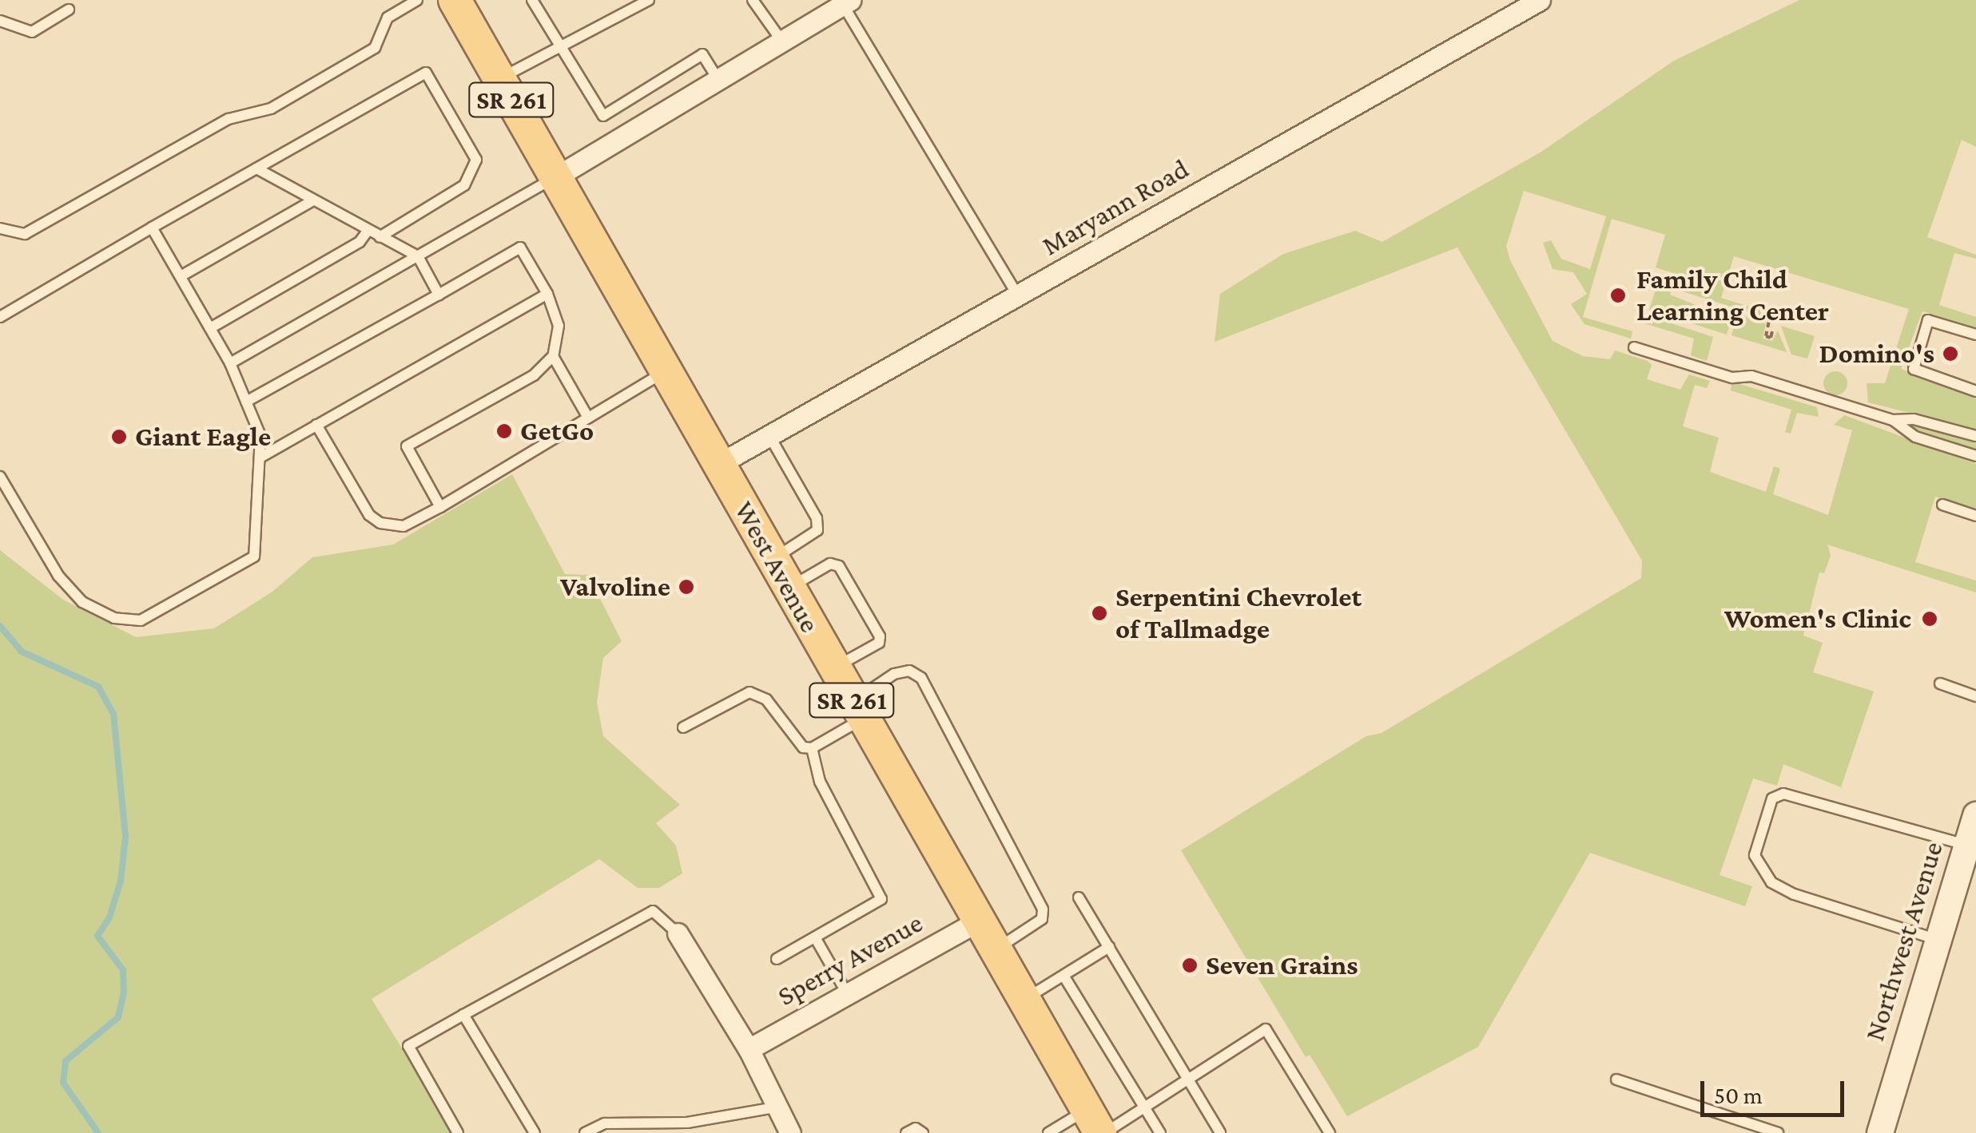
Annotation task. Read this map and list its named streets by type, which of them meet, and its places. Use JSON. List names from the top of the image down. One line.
{"streets":{"main road":["SR 261","West Avenue"],"street":["Maryann Road","Northwest Avenue","Sperry Avenue"]},"crossings":[["Maryann Road","West Avenue"],["West Avenue","Sperry Avenue"]],"places":["Family Child Learning Center","Domino's","GetGo","Giant Eagle","Valvoline","Serpentini Chevrolet of Tallmadge","Women's Clinic","Seven Grains"],"scale_bar":"50 m"}
